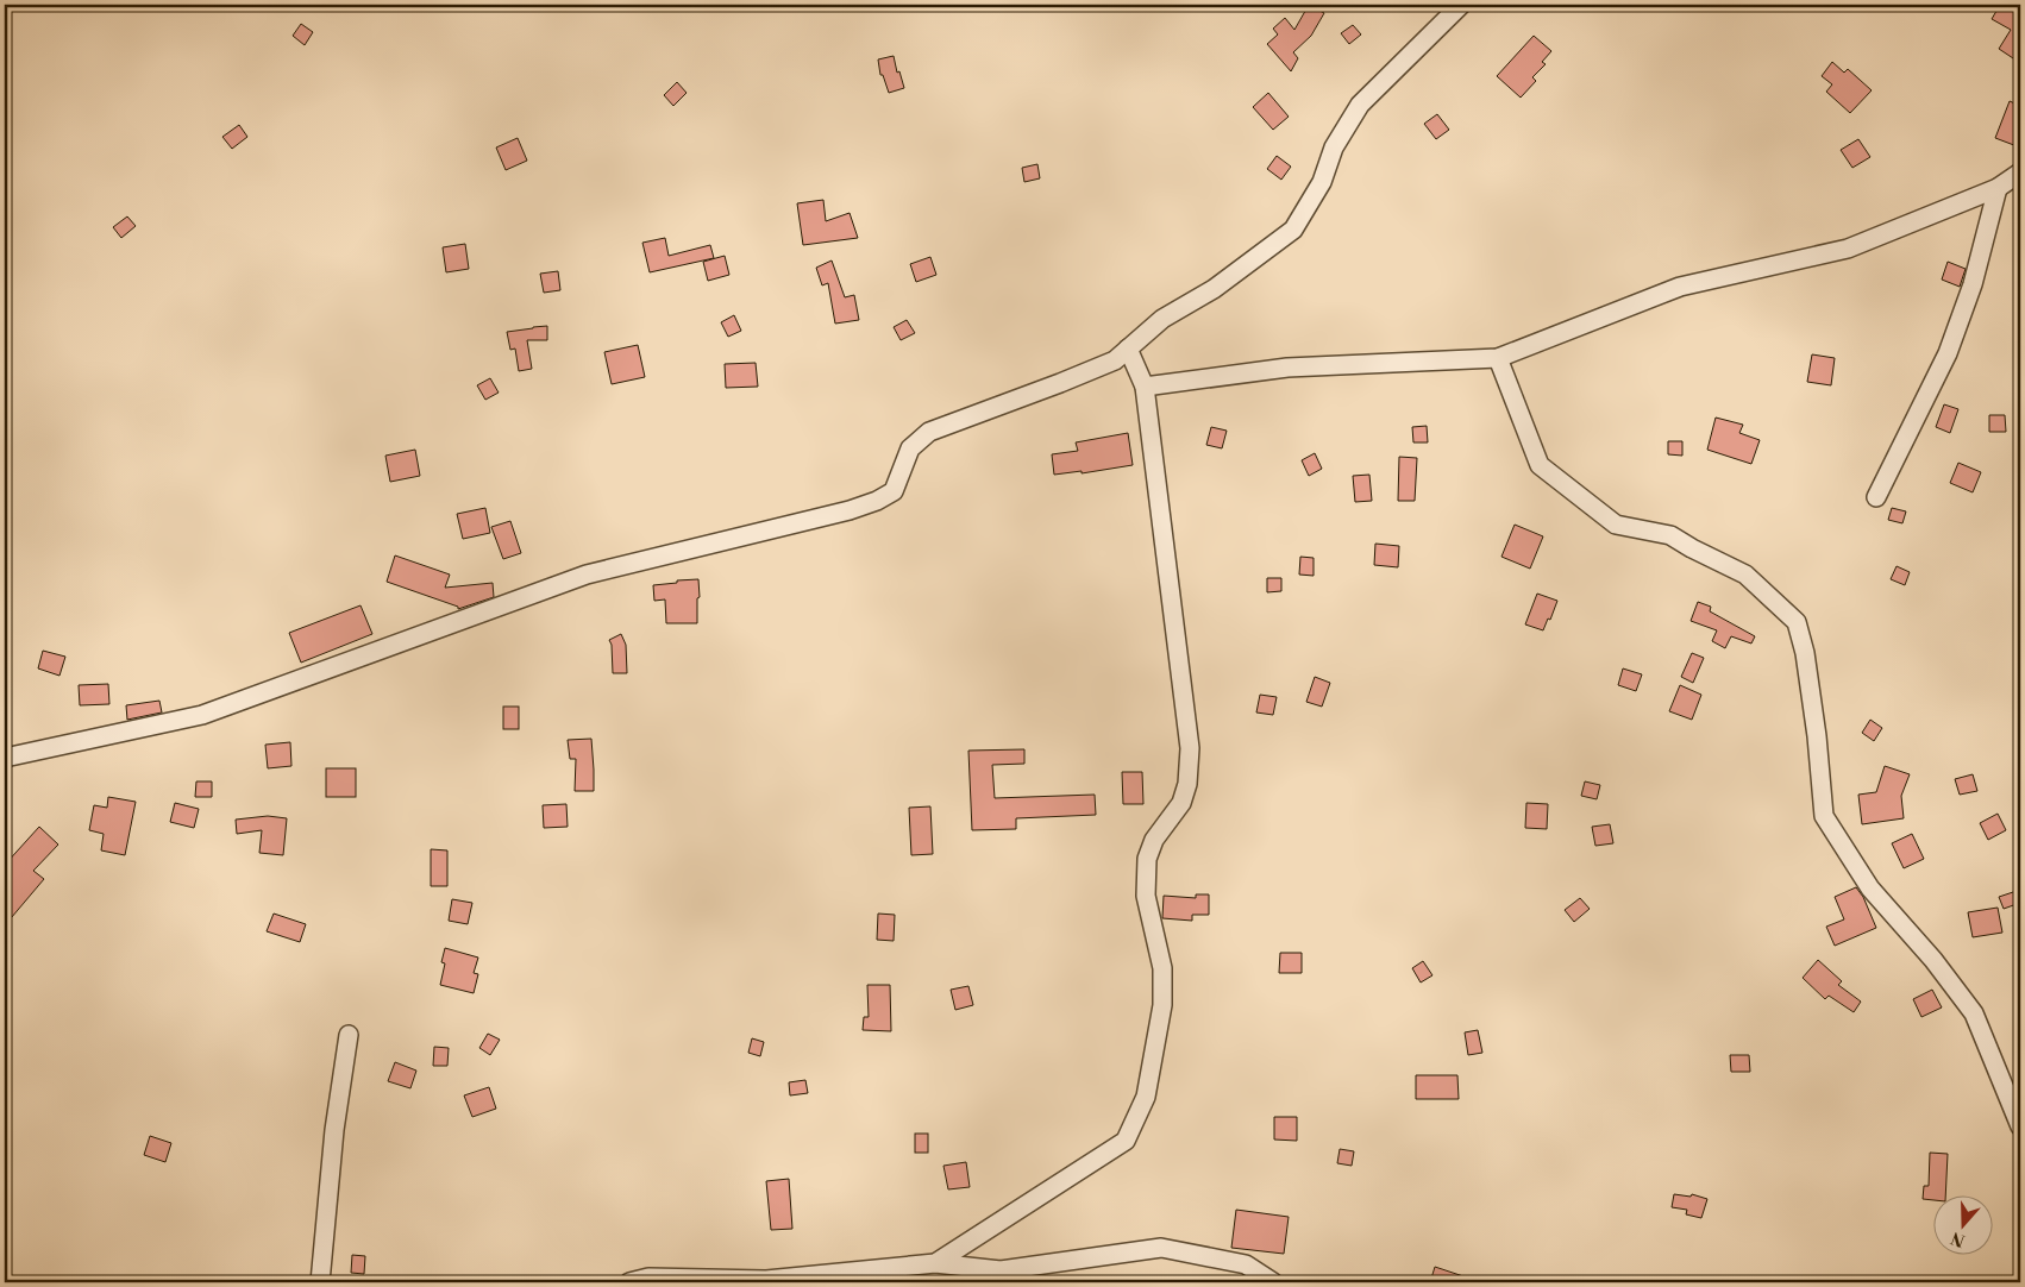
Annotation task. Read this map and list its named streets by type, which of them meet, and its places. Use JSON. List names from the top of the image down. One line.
{"north":"bottom"}
